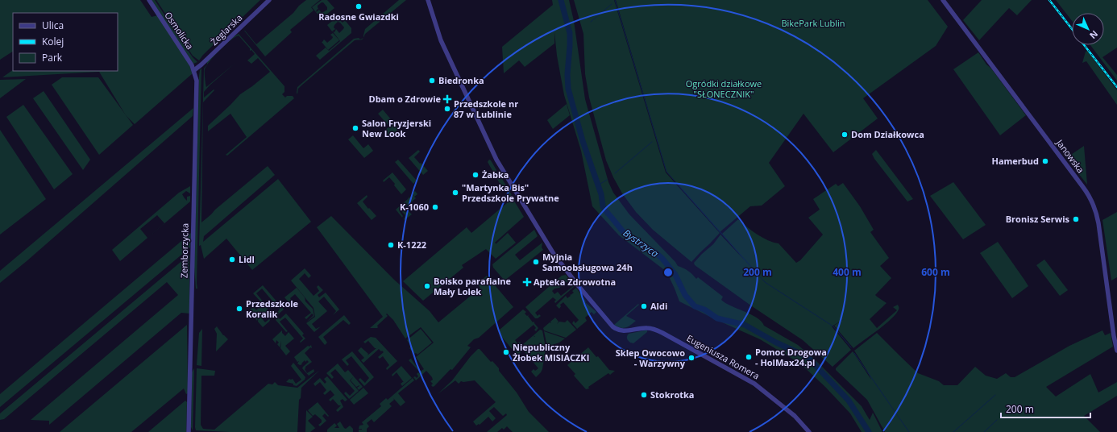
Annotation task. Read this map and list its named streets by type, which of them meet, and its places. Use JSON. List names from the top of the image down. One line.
{"streets":{"street":["Żeglarska","Osmolicka","Janowska","Zemborzycka","Eugeniusza Romera"]},"crossings":[["Żeglarska","Osmolicka"],["Żeglarska","Zemborzycka"],["Osmolicka","Zemborzycka"]],"water":["Bystrzyca"],"parks":["BikePark Lublin","Ogródki działkowe \"SŁONECZNIK\""],"places":{"other":["Radosne Gwiazdki","Biedronka","Przedszkole nr 87 w Lublinie","Salon Fryzjerski New Look","Dom Działkowca","Hamerbud","Żabka","\"Martynka Bis\" Przedszkole Prywatne","K-1060","Bronisz Serwis","K-1222","Lidl","Myjnia Samoobsługowa 24h","Boisko parafialne Mały Lolek","Aldi","Przedszkole Koralik","Niepubliczny Żłobek MISIACZKI","Pomoc Drogowa - HolMax24.pl","Sklep Owocowo - Warzywny","Stokrotka"],"health":["Dbam o Zdrowie","Apteka Zdrowotna"]},"legend":["Ulica","Kolej","Park"],"scale_bar":"200 m","north":"bottom right","rings":["200 m","400 m","600 m"]}
